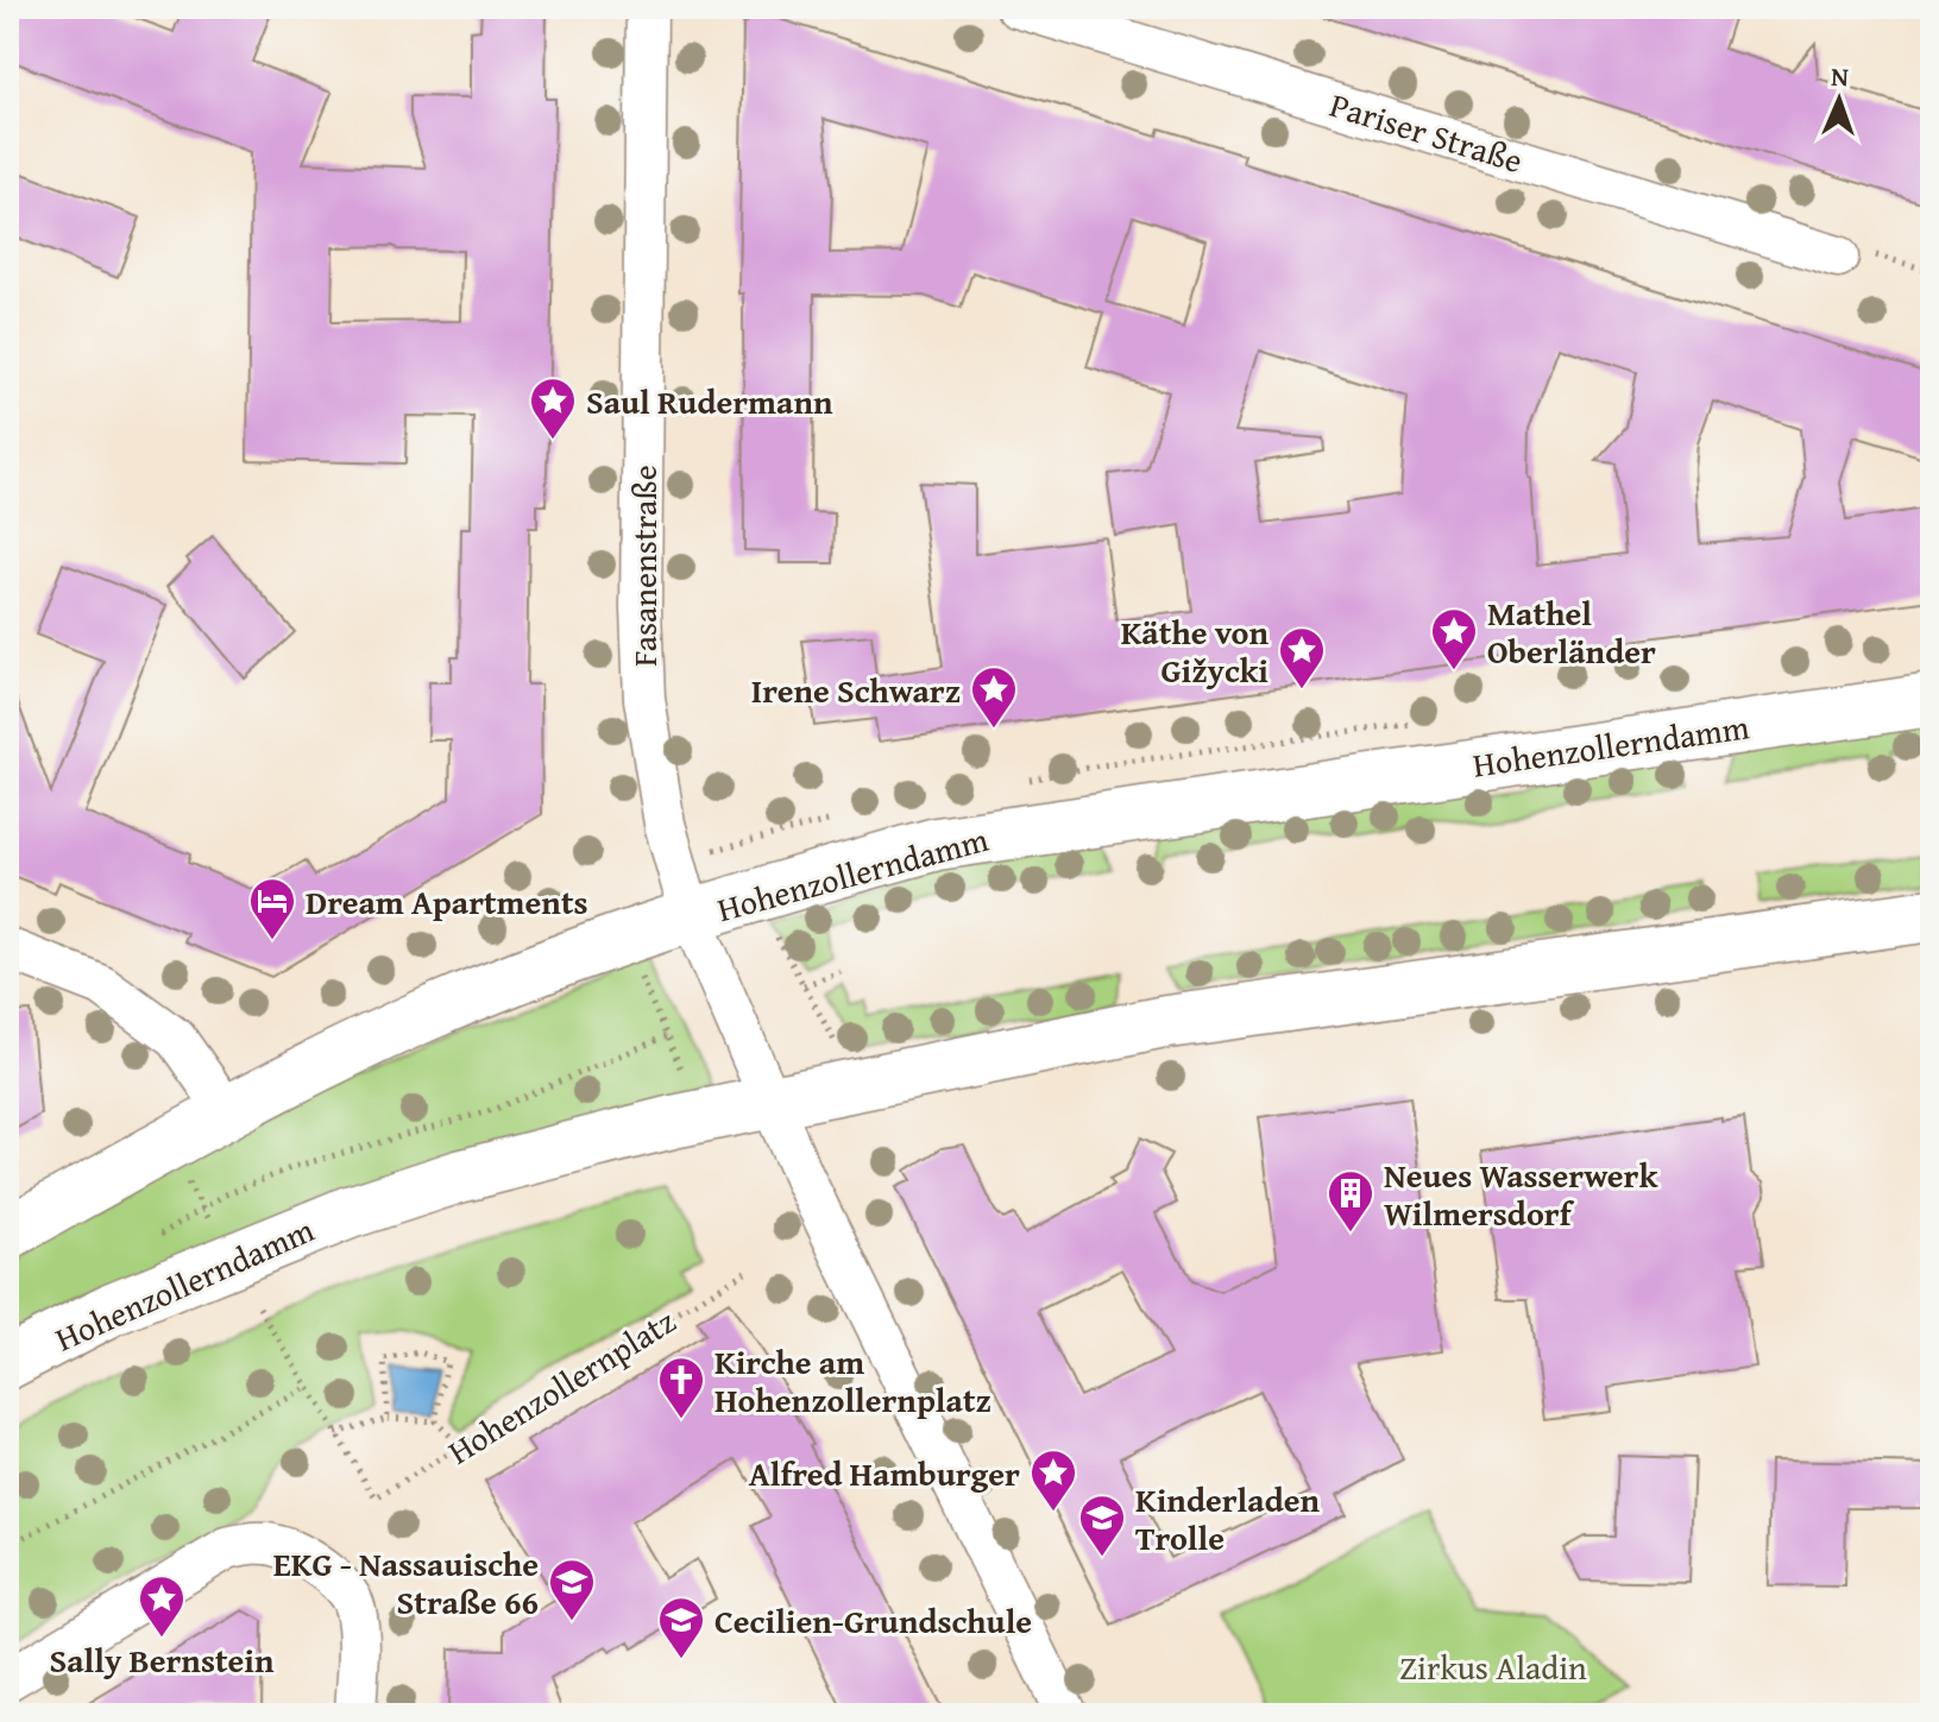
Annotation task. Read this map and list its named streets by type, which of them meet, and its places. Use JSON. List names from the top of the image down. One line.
{"streets":{"main road":["Hohenzollerndamm"],"street":["Pariser Straße","Fasanenstraße"],"path":["Hohenzollernplatz"]},"crossings":[["Fasanenstraße","Hohenzollerndamm"]],"parks":["Zirkus Aladin"],"places":{"place":["Saul Rudermann","Mathel Oberländer","Käthe von Gižycki","Irene Schwarz","Alfred Hamburger","Sally Bernstein"],"hotel":["Dream Apartments"],"building":["Neues Wasserwerk Wilmersdorf"],"church":["Kirche am Hohenzollernplatz"],"school or university":["Kinderladen Trolle","EKG - Nassauische Straße 66","Cecilien-Grundschule"]},"north":"top"}
